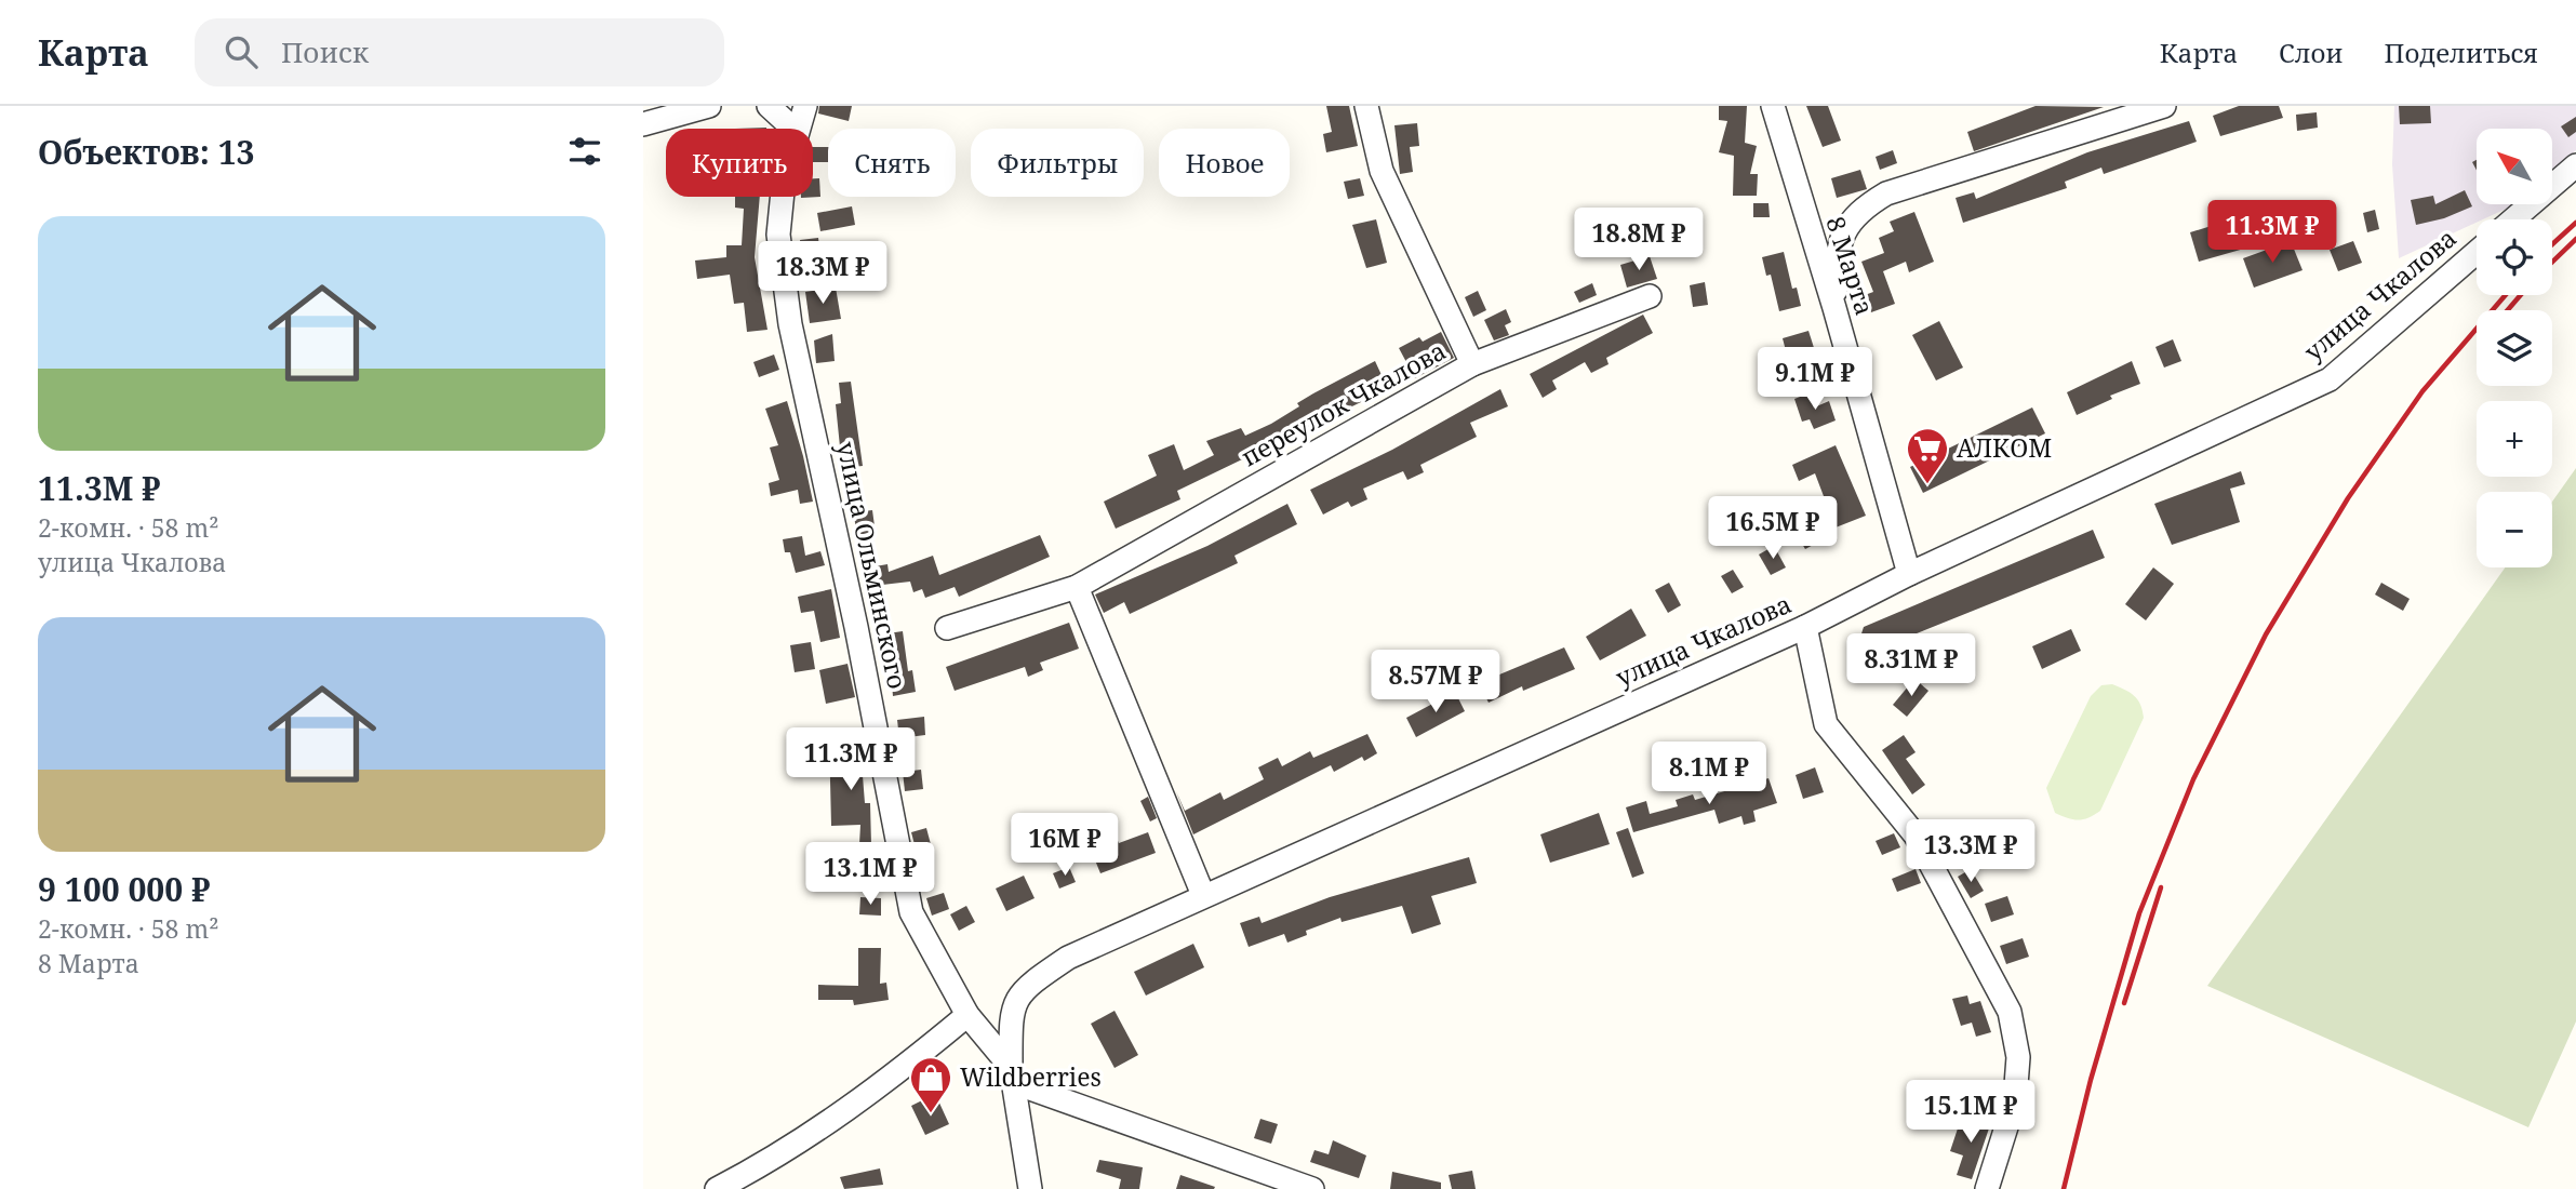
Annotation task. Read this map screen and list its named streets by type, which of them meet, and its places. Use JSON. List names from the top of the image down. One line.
{"streets":{"street":["8 Марта","улица Чкалова","переулок Чкалова","улица Ольминского"]},"crossings":[["8 Марта","улица Чкалова"],["улица Чкалова","улица Ольминского"]],"places":{"supermarket":["АЛКОМ"],"shop":["Wildberries"]},"north":"top left","page":{"header":"Карта","search":"Поиск","nav":["Карта","Слои","Поделиться"],"heading":"Объектов: 13","map_buttons":["+","−"],"chip":["Купить","Снять","Фильтры","Новое"],"list":[{"name":"11.3M ₽","note":"2-комн. · 58 m² · улица Чкалова"},{"name":"9 100 000 ₽","note":"2-комн. · 58 m² · 8 Марта"}],"price":["11.3M ₽","18.8M ₽","18.3M ₽","9.1M ₽","16.5M ₽","8.31M ₽","8.57M ₽","11.3M ₽","8.1M ₽","16M ₽","13.3M ₽","13.1M ₽","15.1M ₽"]}}
